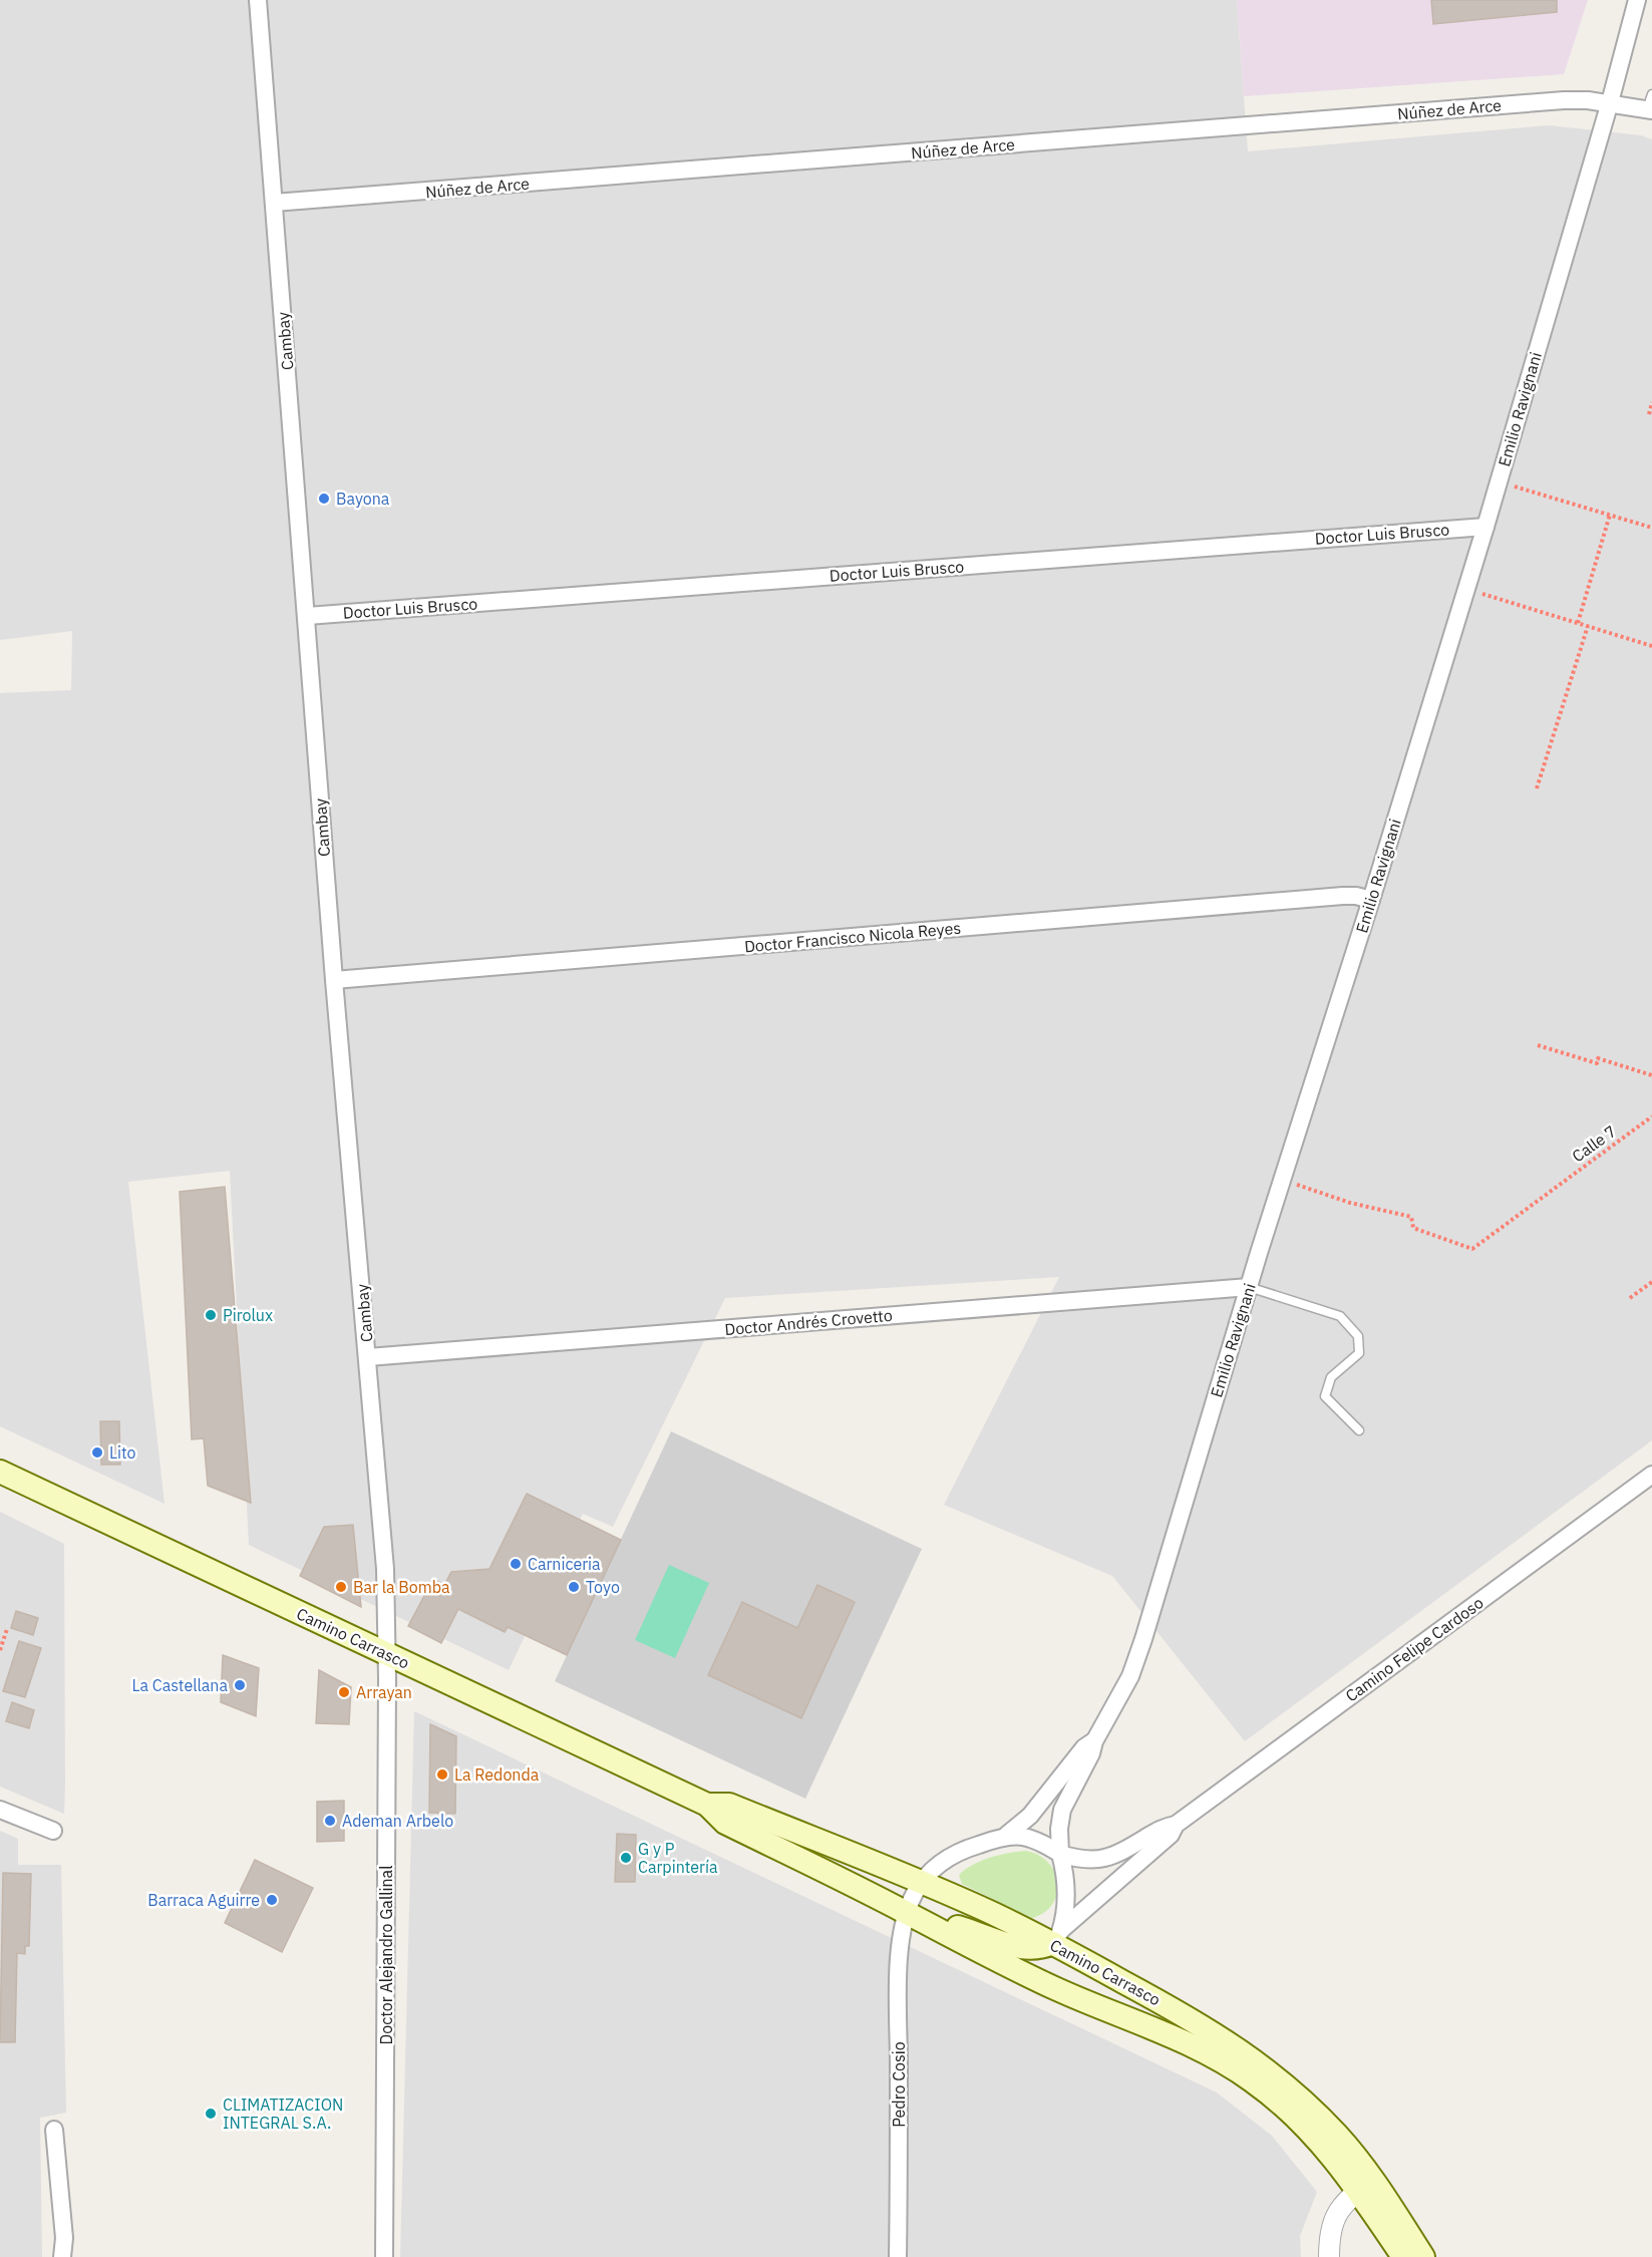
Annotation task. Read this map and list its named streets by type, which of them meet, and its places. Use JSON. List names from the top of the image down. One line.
{"streets":{"main road":["Camino Carrasco"],"street":["Núñez de Arce","Cambay","Emilio Ravignani","Doctor Luis Brusco","Doctor Francisco Nicola Reyes","Doctor Andrés Crovetto","Camino Felipe Cardoso","Doctor Alejandro Gallinal","Pedro Cosio"],"path":["Calle 7"]},"crossings":[["Núñez de Arce","Cambay"],["Núñez de Arce","Emilio Ravignani"],["Cambay","Doctor Luis Brusco"],["Cambay","Doctor Francisco Nicola Reyes"],["Cambay","Doctor Andrés Crovetto"],["Cambay","Camino Carrasco"],["Cambay","Doctor Alejandro Gallinal"],["Emilio Ravignani","Doctor Luis Brusco"],["Emilio Ravignani","Doctor Francisco Nicola Reyes"],["Emilio Ravignani","Calle 7"],["Emilio Ravignani","Doctor Andrés Crovetto"],["Emilio Ravignani","Camino Carrasco"],["Emilio Ravignani","Camino Felipe Cardoso"],["Emilio Ravignani","Pedro Cosio"],["Camino Carrasco","Camino Felipe Cardoso"],["Camino Carrasco","Doctor Alejandro Gallinal"],["Camino Carrasco","Pedro Cosio"]],"places":["Bayona","Pirolux","Lito","Carniceria","Bar la Bomba","Toyo","La Castellana","Arrayan","La Redonda","Ademan Arbelo","G y P Carpintería","Barraca Aguirre","CLIMATIZACION INTEGRAL S.A."]}
